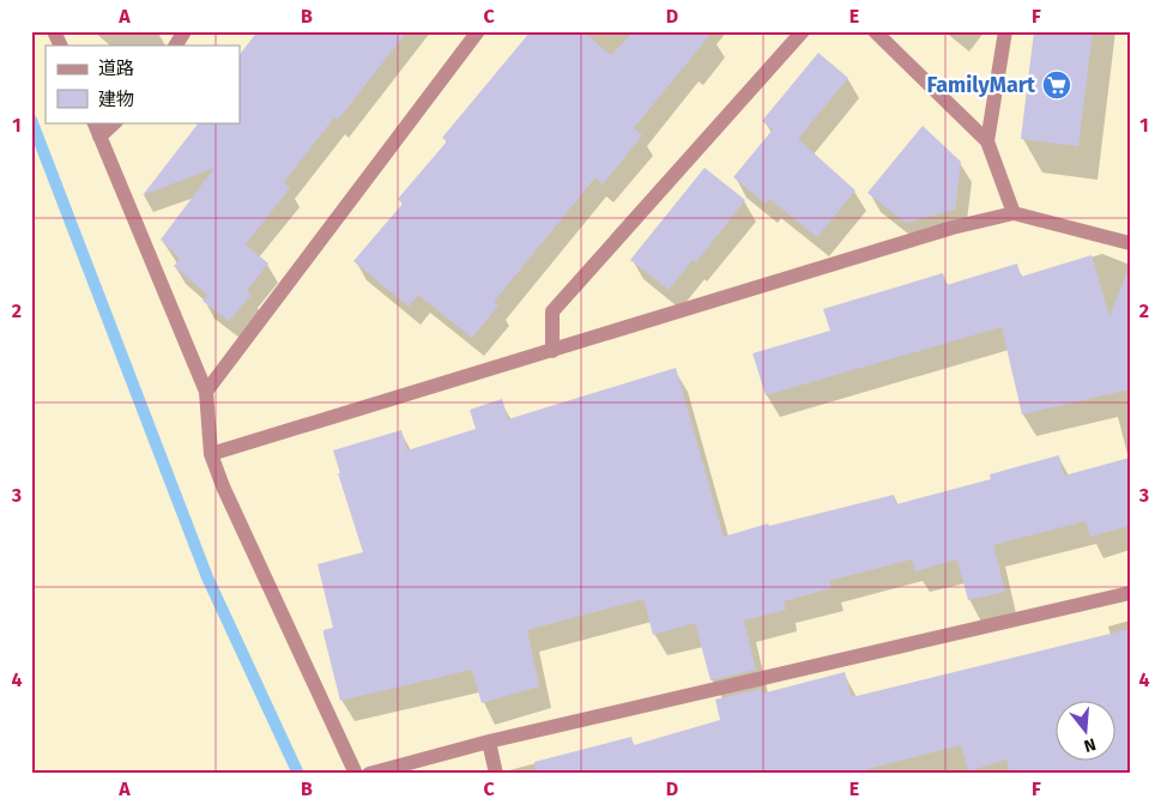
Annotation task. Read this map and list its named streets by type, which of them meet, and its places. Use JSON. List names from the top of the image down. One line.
{"places":{"supermarket":["FamilyMart"]},"legend":["道路","建物"],"north":"bottom","grid":{"columns":["A","B","C","D","E","F"],"rows":["1","2","3","4"]}}
